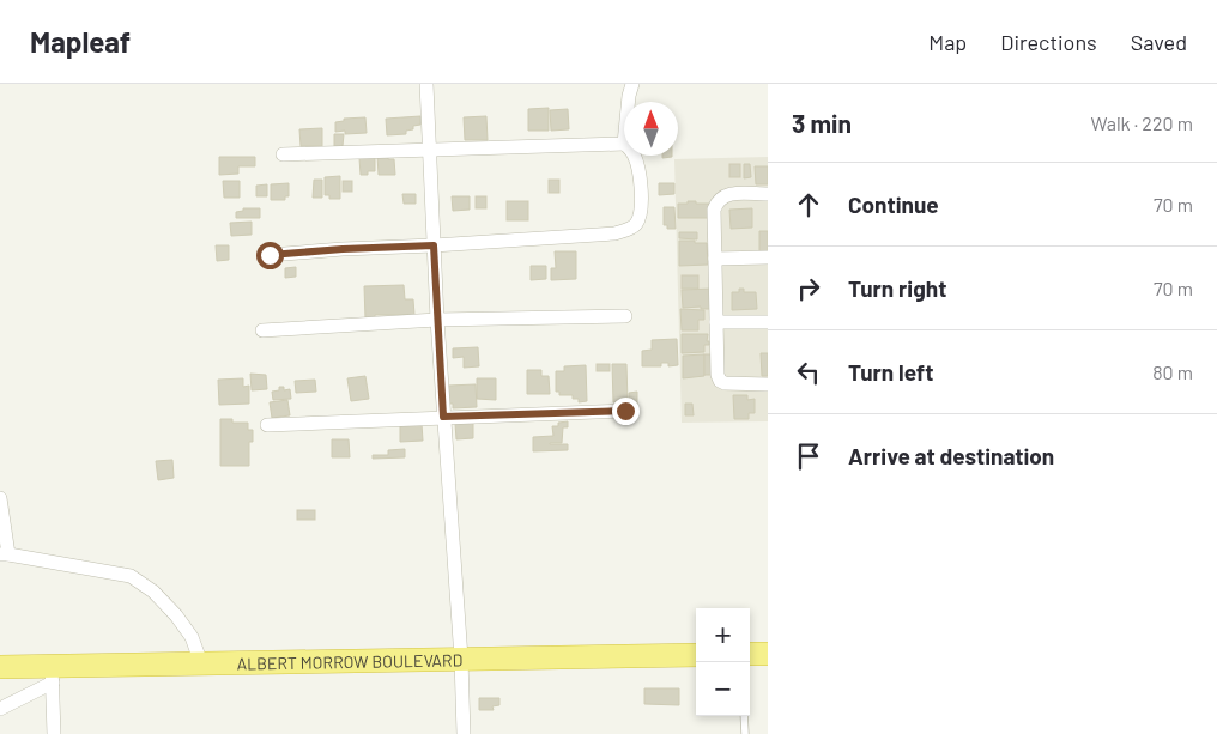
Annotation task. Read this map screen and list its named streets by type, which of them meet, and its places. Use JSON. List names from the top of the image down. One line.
{"streets":{"highway":["ALBERT MORROW BOULEVARD"]},"north":"top","page":{"header":"Mapleaf","nav":["Map","Directions","Saved"],"heading":["3 min","Walk · 220 m"],"list":[["Continue","70 m"],["Turn right","70 m"],["Turn left","80 m"],"Arrive at destination"],"map_buttons":["+","−"]}}
